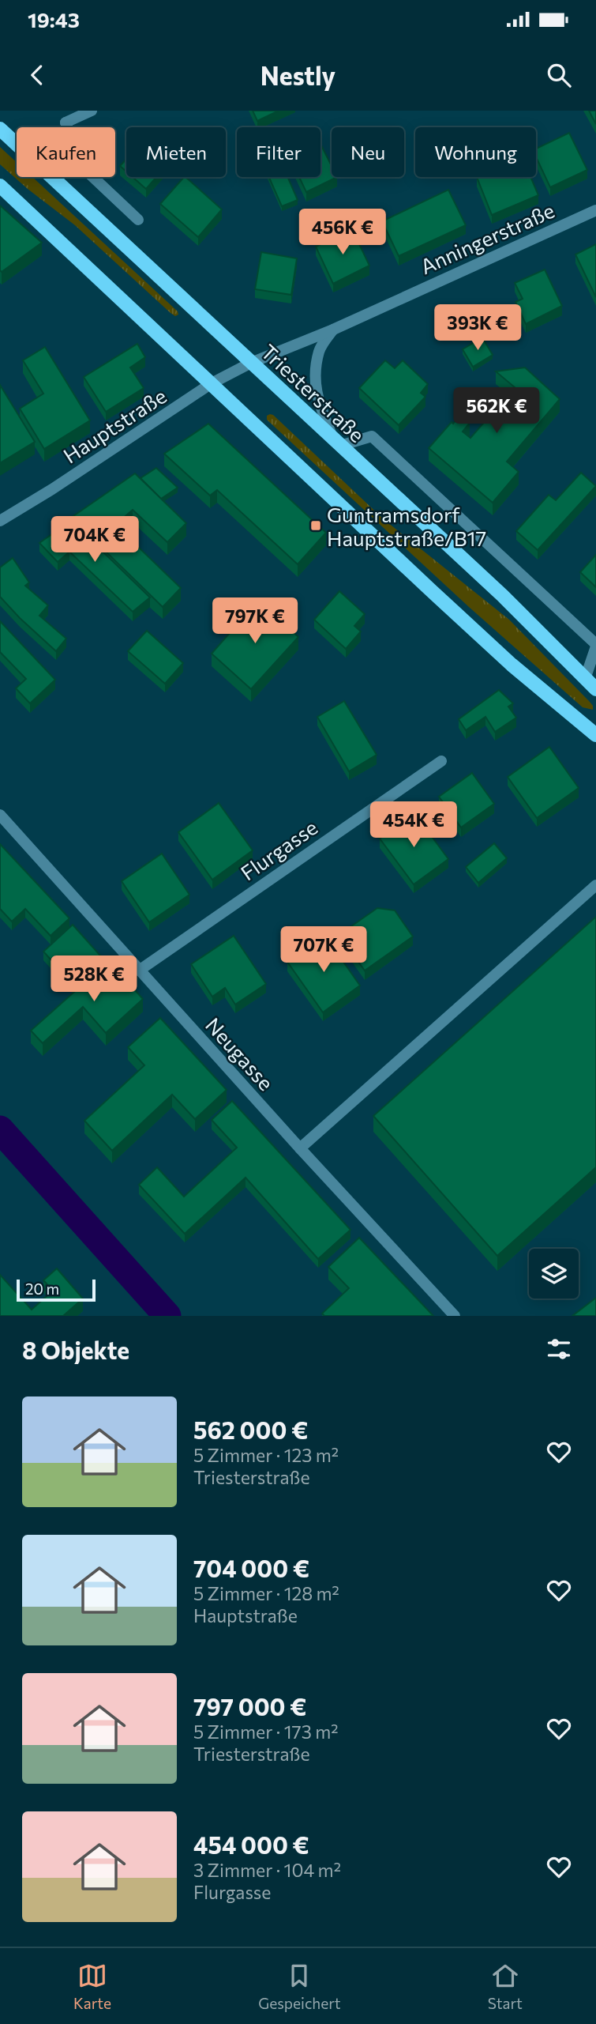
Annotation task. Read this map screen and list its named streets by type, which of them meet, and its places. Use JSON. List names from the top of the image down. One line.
{"streets":{"main road":["Triesterstraße"],"street":["Anningerstraße","Hauptstraße","Flurgasse","Neugasse"]},"crossings":[["Anningerstraße","Triesterstraße"],["Anningerstraße","Hauptstraße"],["Triesterstraße","Hauptstraße"],["Flurgasse","Neugasse"]],"places":{"transit":["Guntramsdorf Hauptstraße/B17"]},"scale_bar":"20 m","page":{"status":"19:43","header":"Nestly","chip":["Kaufen","Mieten","Filter","Neu","Wohnung"],"price":["456K €","393K €","562K €","704K €","797K €","454K €","707K €","528K €"],"scale":"20 m","heading":"8 Objekte","list":[{"name":"562 000 €","note":"5 Zimmer · 123 m² · Triesterstraße"},{"name":"704 000 €","note":"5 Zimmer · 128 m² · Hauptstraße"},{"name":"797 000 €","note":"5 Zimmer · 173 m² · Triesterstraße"},{"name":"454 000 €","note":"3 Zimmer · 104 m² · Flurgasse"}],"tabs":["Karte","Gespeichert","Start"]}}
